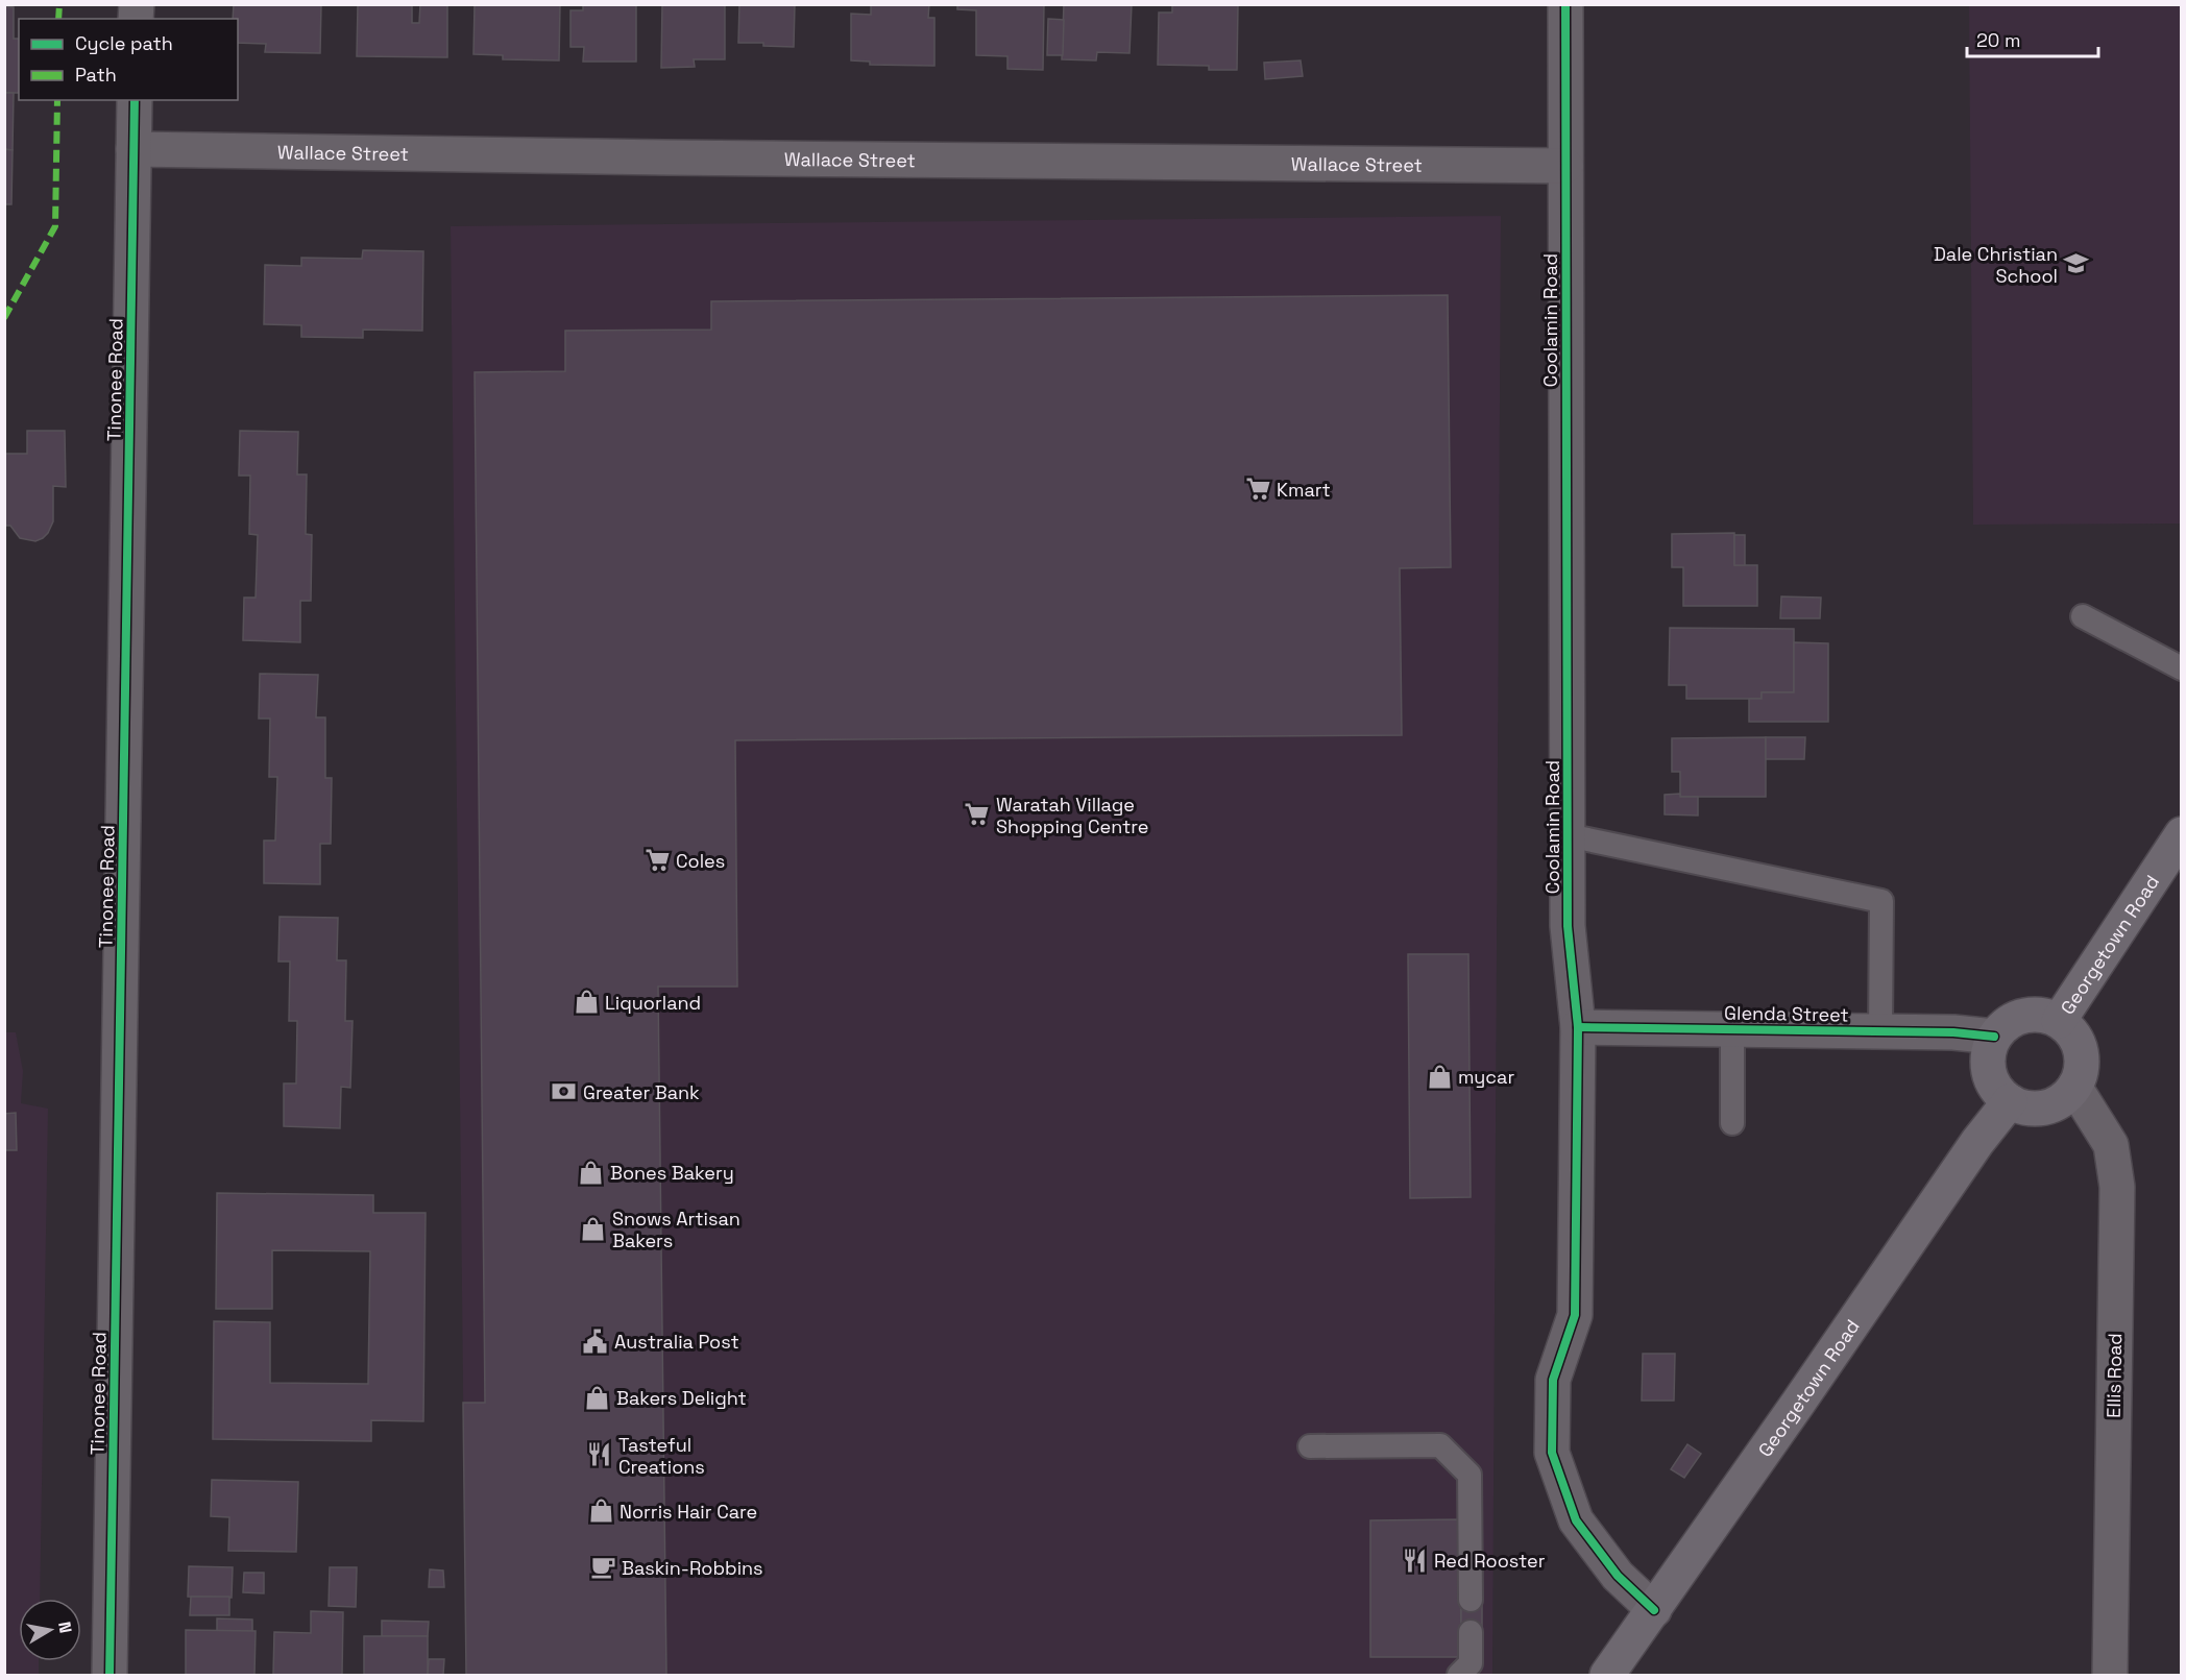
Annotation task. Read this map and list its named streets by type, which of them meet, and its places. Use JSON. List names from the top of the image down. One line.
{"streets":{"street":["Wallace Street","Coolamin Road","Tinonee Road","Georgetown Road","Glenda Street","Ellis Road"]},"crossings":[["Wallace Street","Coolamin Road"],["Wallace Street","Tinonee Road"],["Coolamin Road","Georgetown Road"],["Coolamin Road","Glenda Street"],["Georgetown Road","Glenda Street"],["Georgetown Road","Ellis Road"],["Glenda Street","Ellis Road"]],"places":{"school or university":["Dale Christian School"],"supermarket":["Kmart","Waratah Village Shopping Centre","Coles"],"shop":["Liquorland","mycar","Bones Bakery","Snows Artisan Bakers","Bakers Delight","Norris Hair Care"],"bank":["Greater Bank"],"public building":["Australia Post"],"restaurant":["Tasteful Creations","Red Rooster"],"cafe":["Baskin-Robbins"]},"legend":["Cycle path","Path"],"scale_bar":"20 m","north":"right"}
